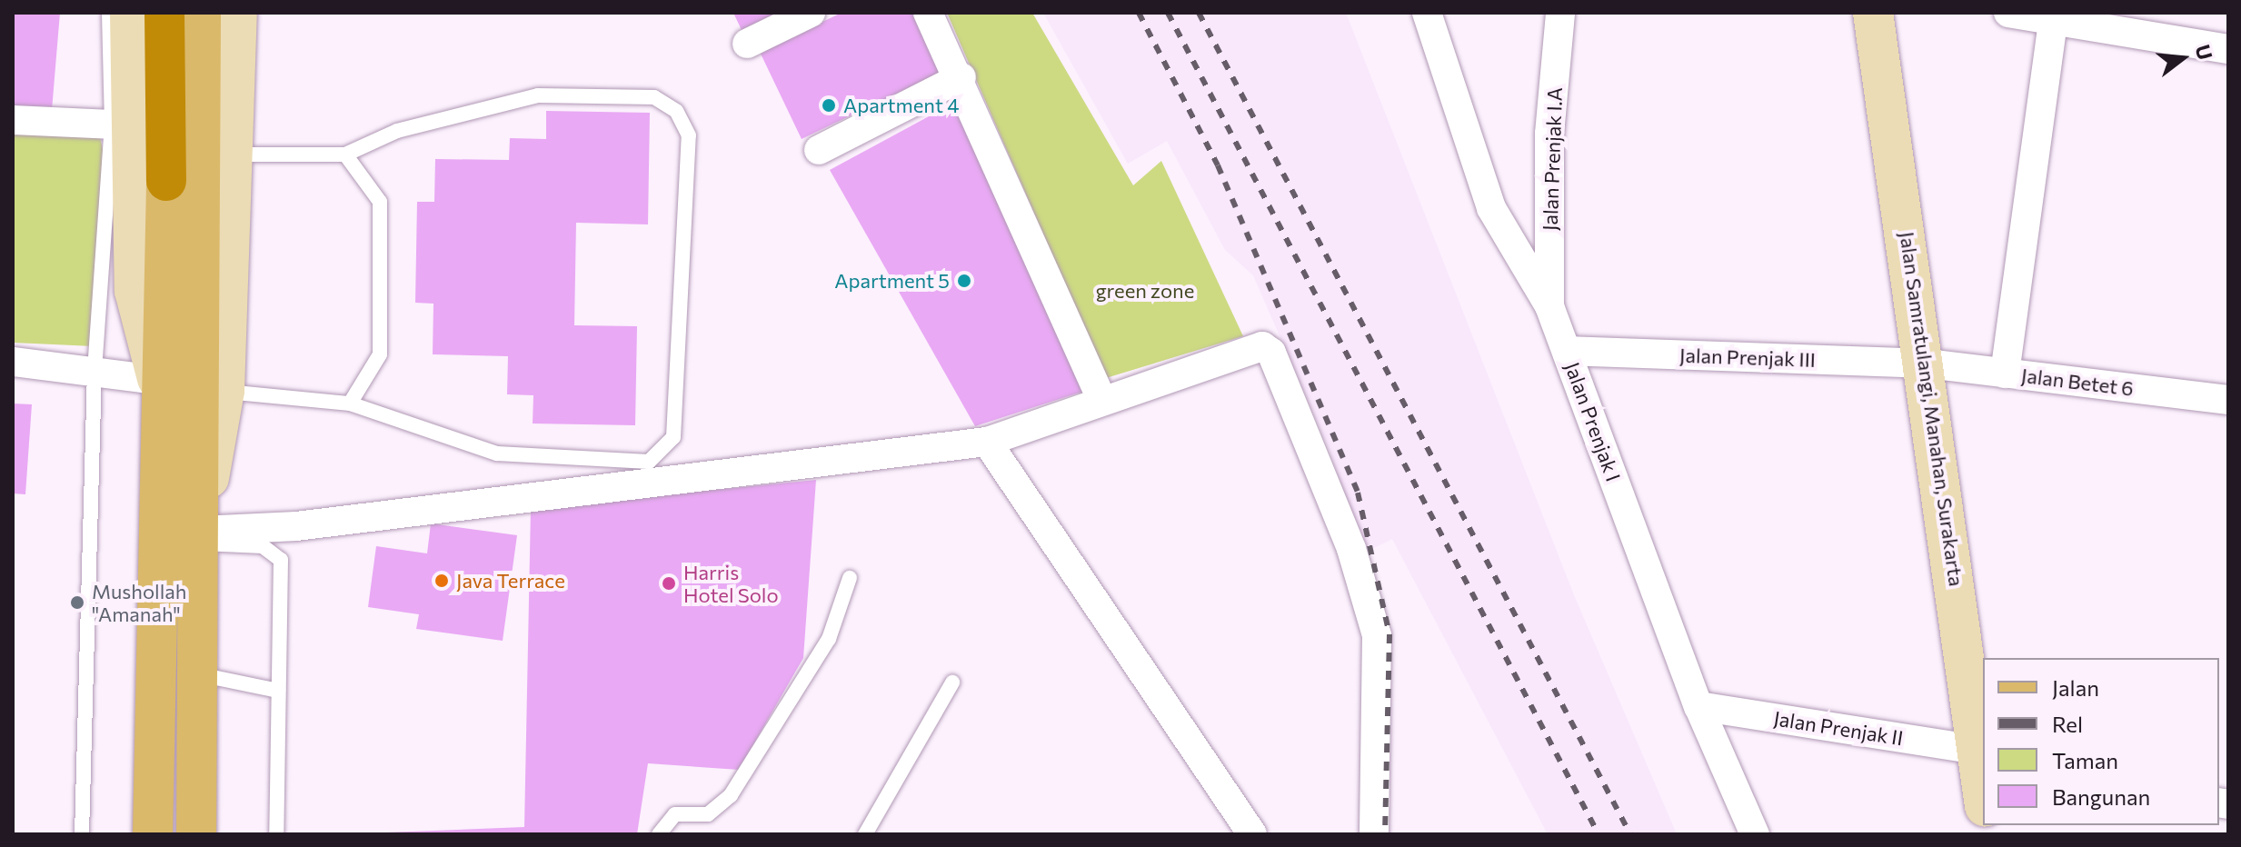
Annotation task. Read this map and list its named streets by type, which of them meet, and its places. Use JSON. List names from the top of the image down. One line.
{"streets":{"main road":["Jalan Samratulangi, Manahan, Surakarta"],"street":["Jalan Prenjak I.A","Jalan Prenjak III","Jalan Betet 6","Jalan Prenjak I","Jalan Prenjak II"]},"crossings":[["Jalan Prenjak I.A","Jalan Prenjak I"],["Jalan Prenjak III","Jalan Betet 6"],["Jalan Prenjak III","Jalan Samratulangi, Manahan, Surakarta"],["Jalan Prenjak III","Jalan Prenjak I"],["Jalan Betet 6","Jalan Samratulangi, Manahan, Surakarta"],["Jalan Samratulangi, Manahan, Surakarta","Jalan Prenjak II"],["Jalan Prenjak I","Jalan Prenjak II"]],"parks":["green zone"],"places":["Apartment 4","Apartment 5","Java Terrace","Harris Hotel Solo","Mushollah \"Amanah\""],"legend":["Jalan","Rel","Taman","Bangunan"],"north":"right"}
